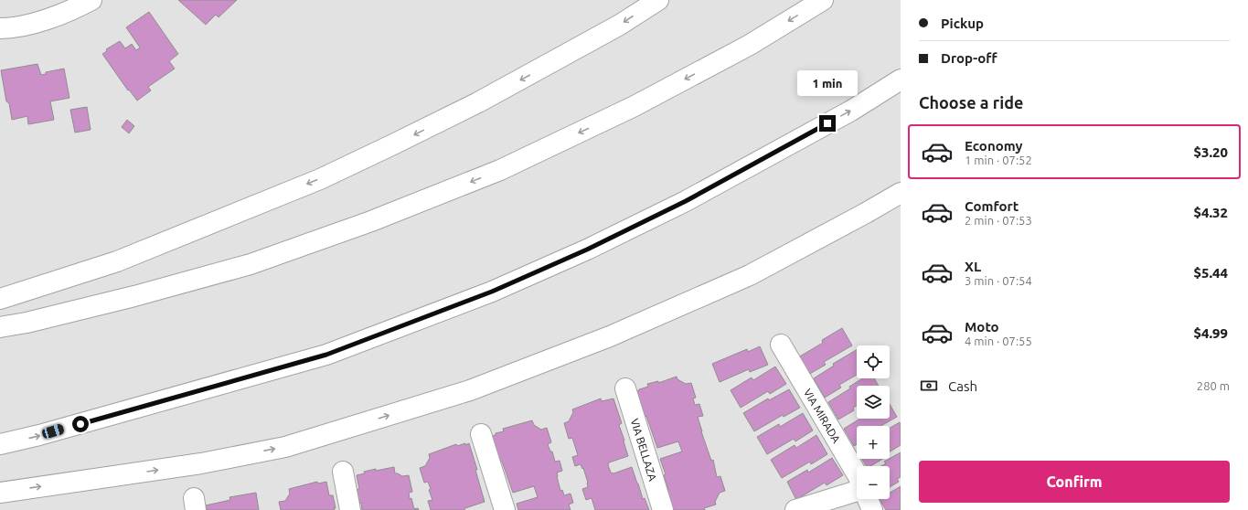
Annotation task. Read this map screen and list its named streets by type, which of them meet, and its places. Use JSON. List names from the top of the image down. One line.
{"streets":{"main road":["VIA MIRADA","VIA BELLAZA"]},"page":{"banner":["Pickup","Drop-off"],"bubble":"1 min","heading":"Choose a ride","list":[{"name":"Economy","note":"1 min · 07:52","value":"$3.20"},{"name":"Comfort","note":"2 min · 07:53","value":"$4.32"},{"name":"XL","note":"3 min · 07:54","value":"$5.44"},{"name":"Moto","note":"4 min · 07:55","value":"$4.99"}],"map_buttons":["+","−"],"pay":["Cash","280 m"],"buttons":"Confirm"}}
